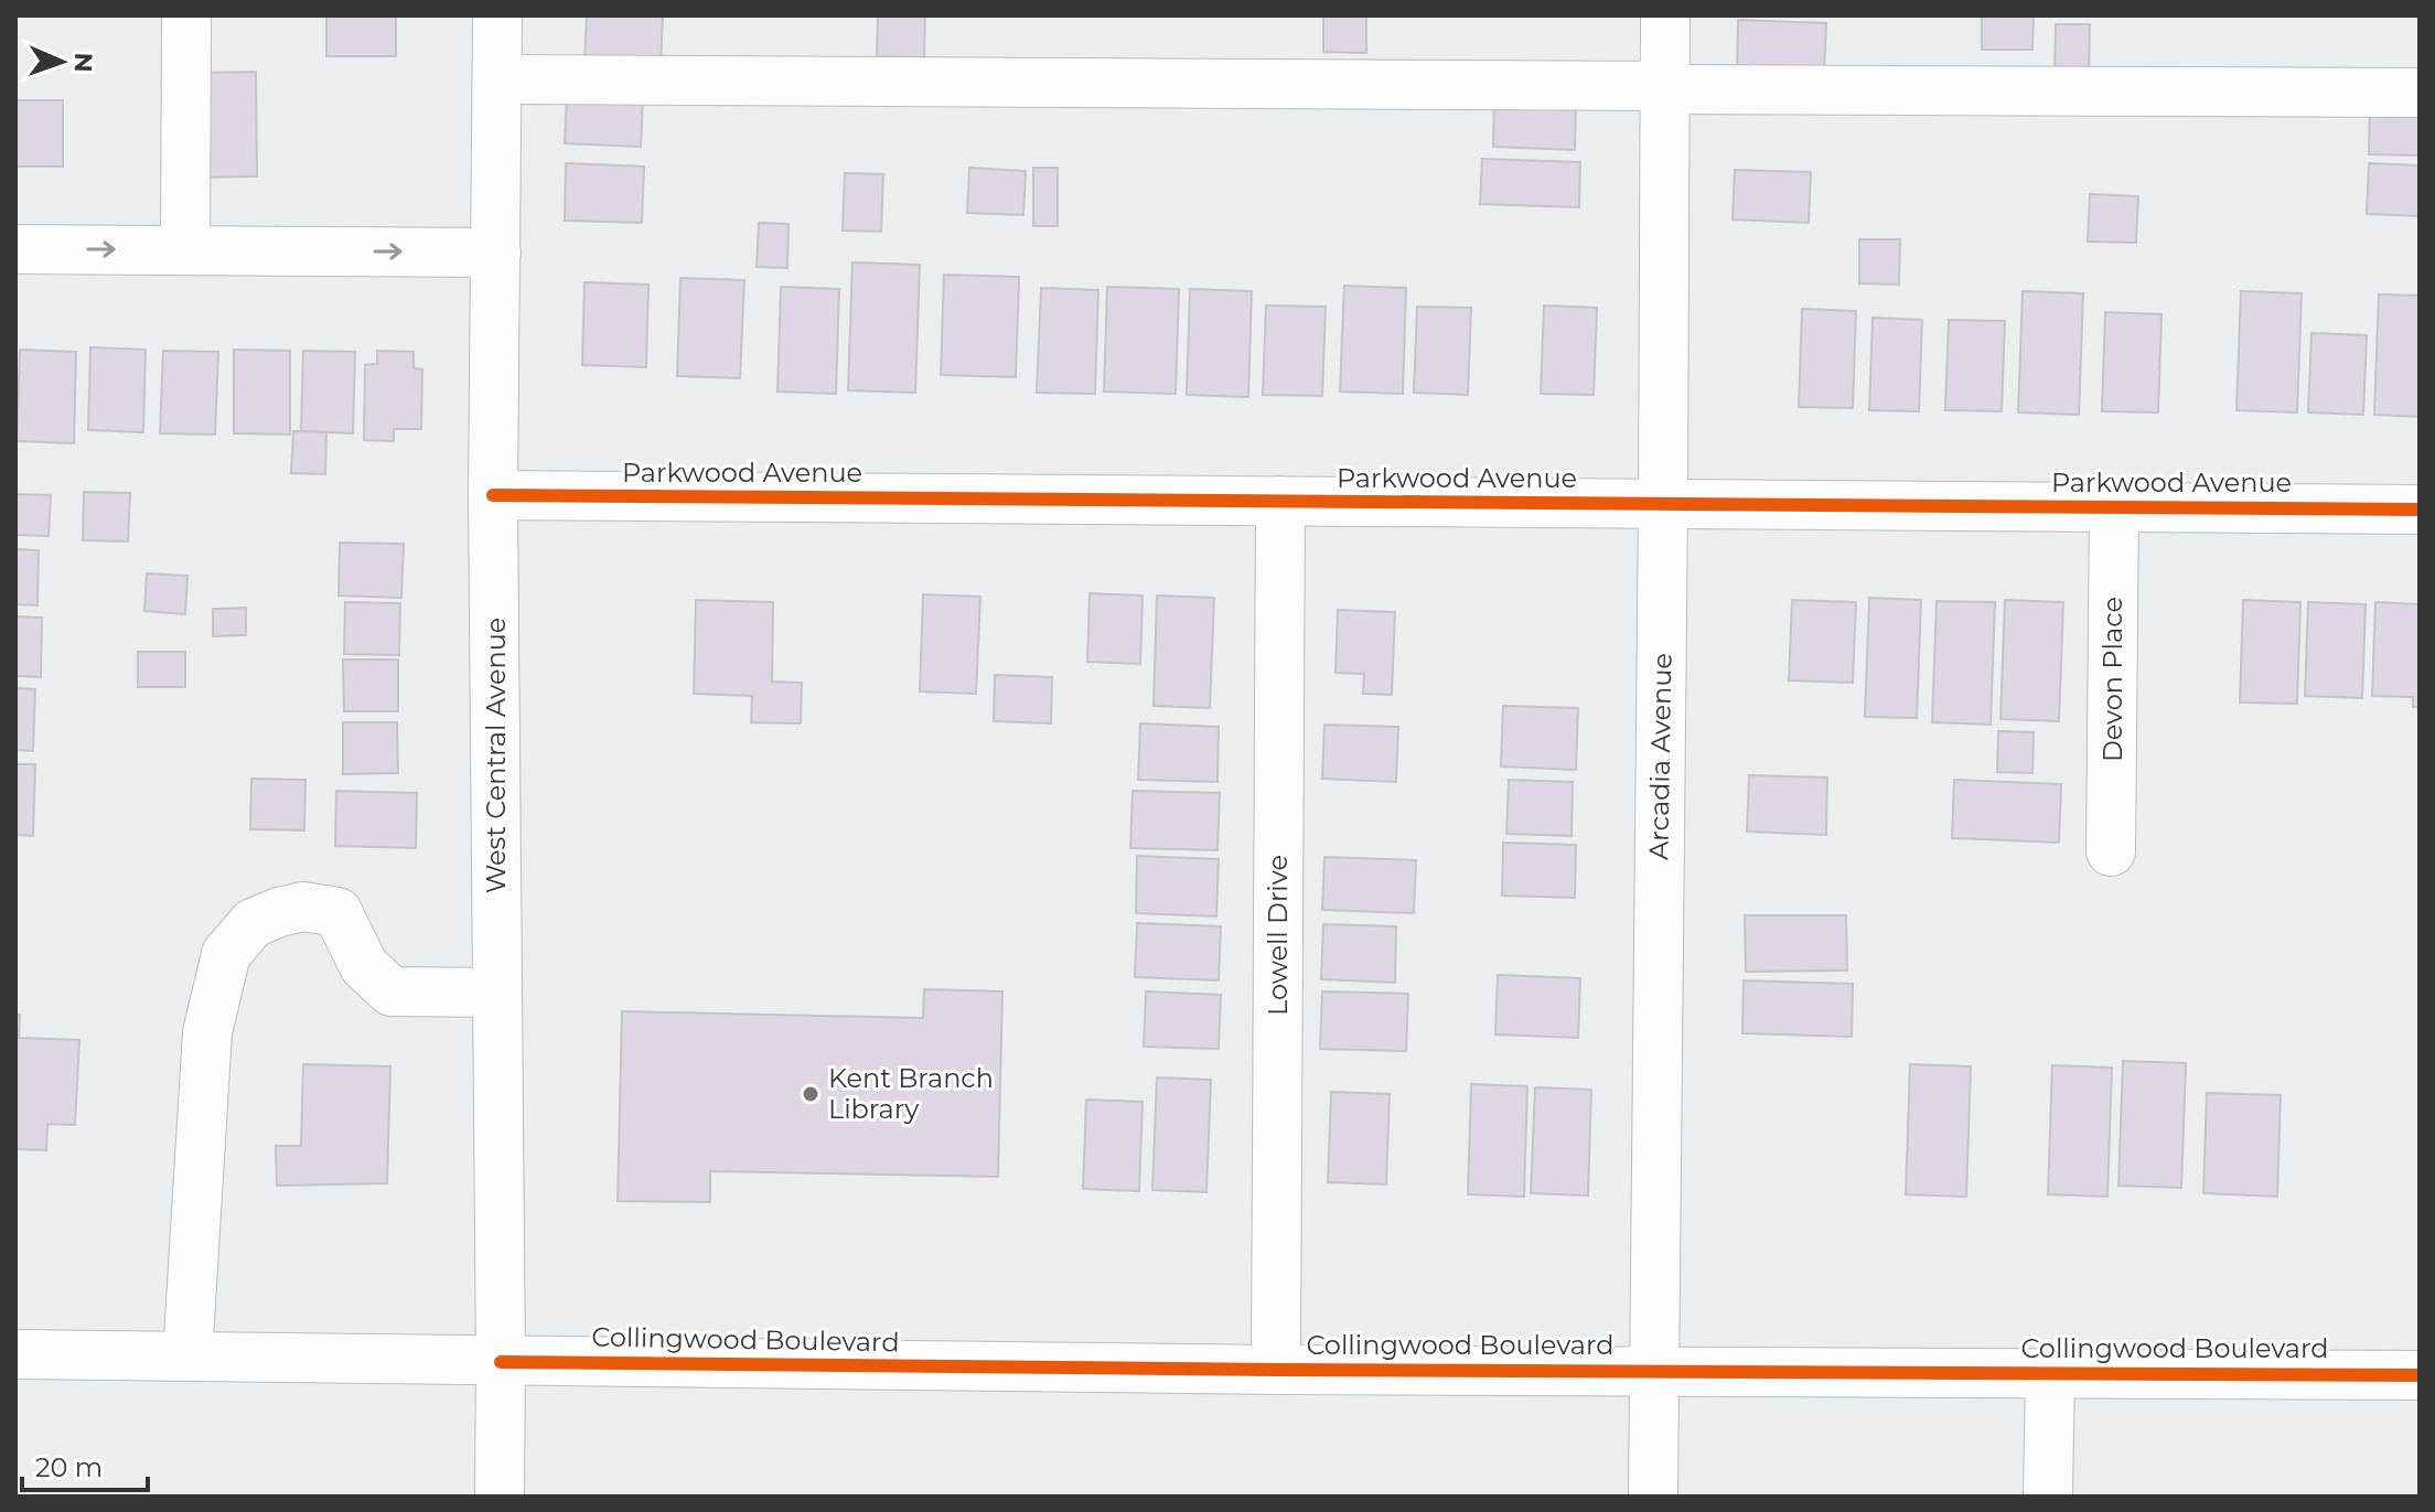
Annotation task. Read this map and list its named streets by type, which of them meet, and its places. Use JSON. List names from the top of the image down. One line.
{"streets":{"street":["Parkwood Avenue","Devon Place","West Central Avenue","Arcadia Avenue","Lowell Drive","Collingwood Boulevard"]},"crossings":[["Parkwood Avenue","Devon Place"],["Parkwood Avenue","West Central Avenue"],["Parkwood Avenue","Arcadia Avenue"],["Parkwood Avenue","Lowell Drive"],["West Central Avenue","Collingwood Boulevard"],["Arcadia Avenue","Collingwood Boulevard"],["Lowell Drive","Collingwood Boulevard"]],"places":["Kent Branch Library"],"scale_bar":"20 m","north":"right"}
